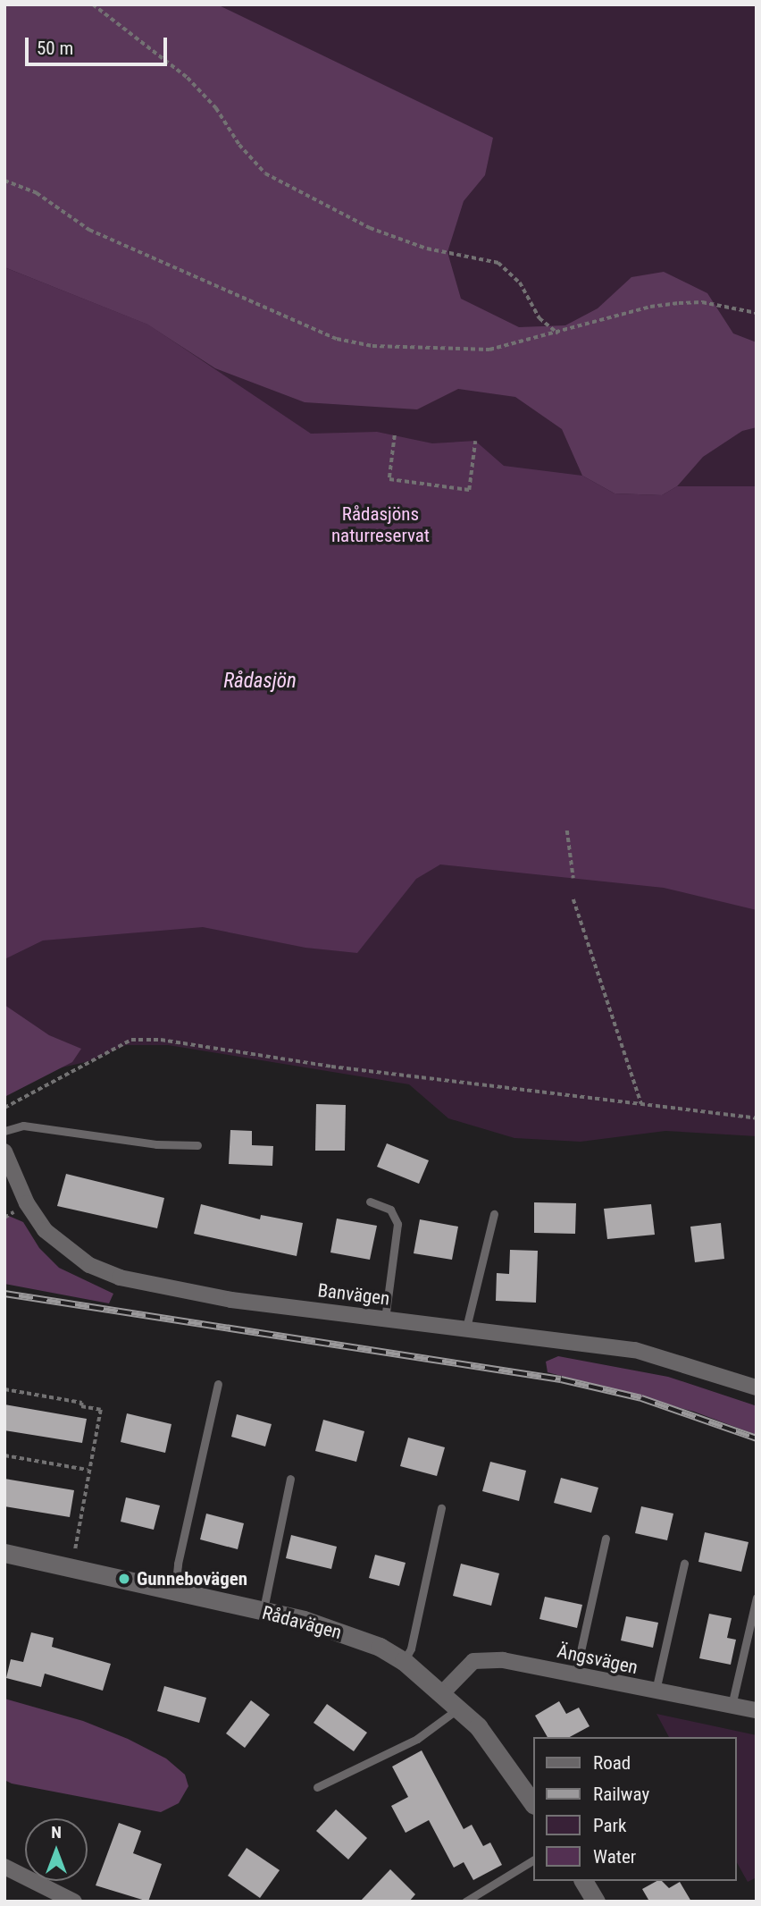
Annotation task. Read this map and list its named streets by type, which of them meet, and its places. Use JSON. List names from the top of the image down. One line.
{"streets":{"street":["Banvägen","Rådavägen","Ängsvägen"]},"crossings":[["Rådavägen","Ängsvägen"]],"water":["Rådasjön"],"parks":["Rådasjöns naturreservat"],"places":["Gunnebovägen"],"legend":["Road","Railway","Park","Water"],"scale_bar":"50 m","north":"top"}
